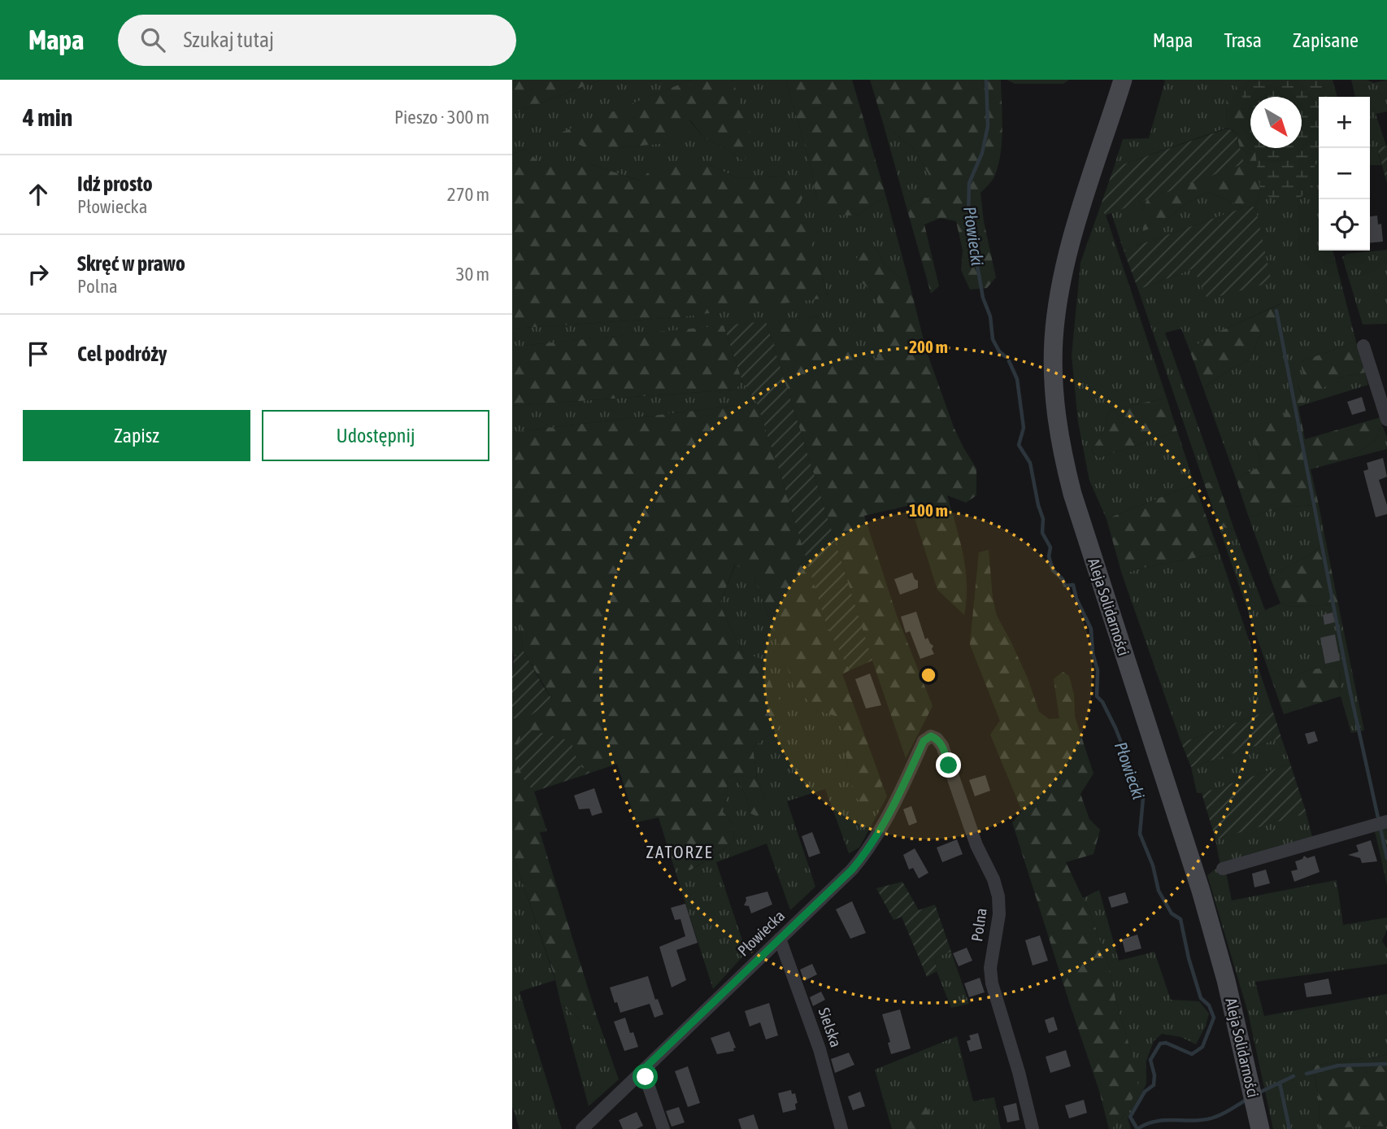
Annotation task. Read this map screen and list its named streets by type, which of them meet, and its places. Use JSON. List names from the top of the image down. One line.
{"streets":{"main road":["Aleja Solidarności"],"street":["Polna","Płowiecka","Sielska"]},"crossings":[["Polna","Płowiecka"],["Płowiecka","Sielska"]],"districts":["ZATORZE"],"water":["Płowiecki"],"north":"bottom right","page":{"header":"Mapa","search":"Szukaj tutaj","nav":["Mapa","Trasa","Zapisane"],"heading":["4 min","Pieszo · 300 m"],"map_buttons":["+","−"],"list":[["Idź prosto","Płowiecka","270 m"],["Skręć w prawo","Polna","30 m"],"Cel podróży"],"buttons":["Zapisz","Udostępnij"]},"rings":["200 m","100 m"]}
